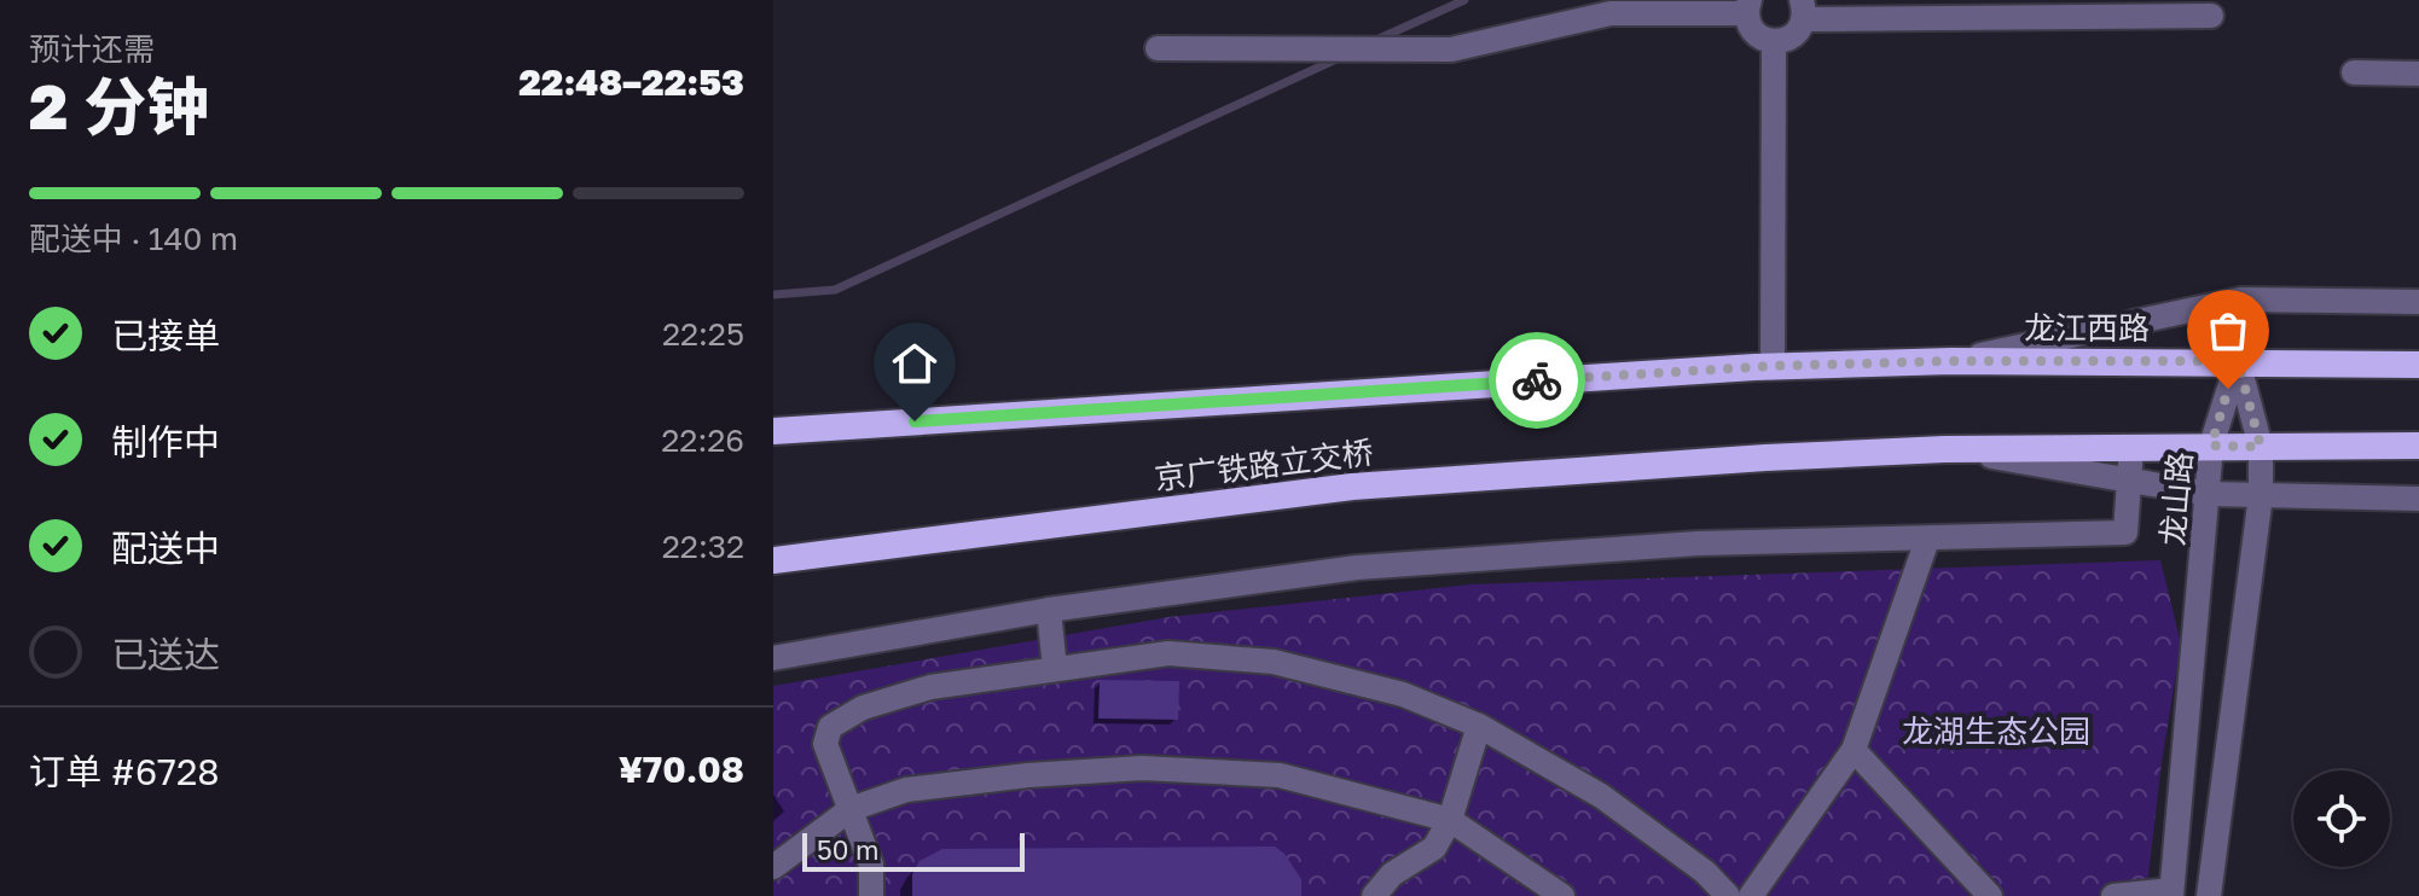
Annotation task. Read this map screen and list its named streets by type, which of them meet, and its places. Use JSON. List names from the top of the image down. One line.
{"streets":{"highway":["龙江西路","京广铁路立交桥"],"street":["龙山路"]},"crossings":[["龙江西路","京广铁路立交桥"],["龙江西路","龙山路"]],"parks":["龙湖生态公园"],"scale_bar":"50 m","page":{"heading":["2 分钟","预计还需","22:48–22:53"],"panel":["订单 #6728","¥70.08"],"bar":"配送中 · 140 m","list":[["已接单","22:25"],["制作中","22:26"],["配送中","22:32"],"已送达"],"scale":"50 m"}}
